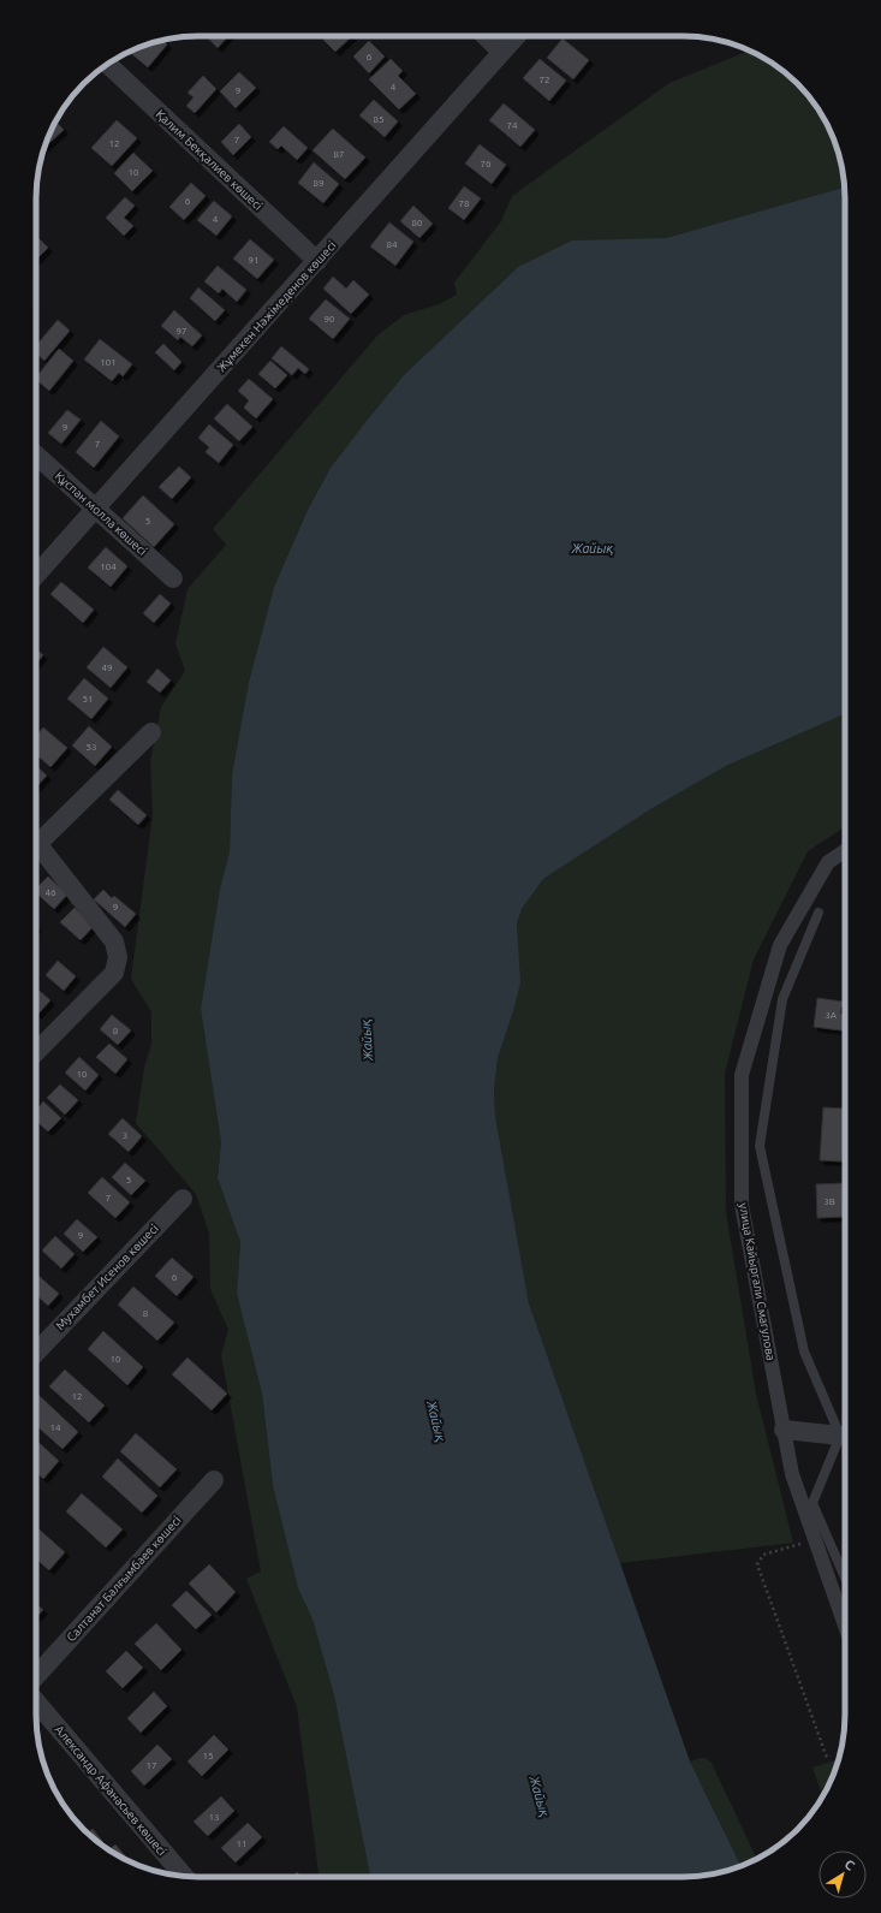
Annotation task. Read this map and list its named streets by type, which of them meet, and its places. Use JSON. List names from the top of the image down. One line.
{"streets":{"street":["Қалим Бекқалиев көшесі","Жұмекен Нәжімеденов көшесі","Құспан молла көшесі","Мухамбет Исенов көшесі","улица Кайыргали Смагулова","Салтанат Балғымбаев көшесі","Александр Афанасьев көшесі"]},"crossings":[["Қалим Бекқалиев көшесі","Жұмекен Нәжімеденов көшесі"],["Жұмекен Нәжімеденов көшесі","Құспан молла көшесі"]],"water":["Жайық"],"house_numbers":["6","72","4","9","85","74","7","12","87","76","10","89","6","78","4","80","84","91","90","97","101","9","7","5","104","49","51","53","46","9","3А","8","10","3","5","7","3В","9","6","8","10","12","14","15","17","13","11"],"north":"top right"}
